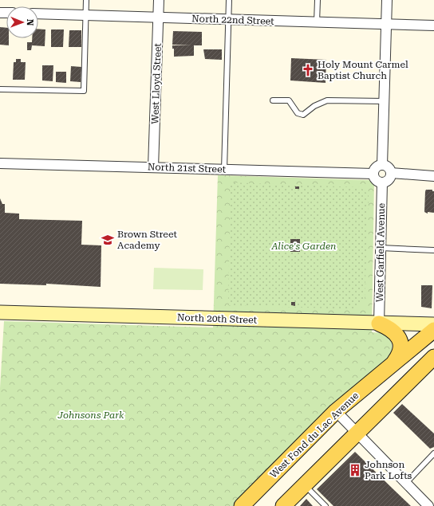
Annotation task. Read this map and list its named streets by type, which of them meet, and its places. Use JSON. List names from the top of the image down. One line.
{"streets":{"main road":["North 20th Street","West Fond du Lac Avenue"],"street":["North 22nd Street","West Lloyd Street","North 21st Street","West Garfield Avenue"]},"crossings":[["North 22nd Street","West Lloyd Street"],["West Lloyd Street","North 21st Street"],["North 21st Street","West Garfield Avenue"],["West Garfield Avenue","North 20th Street"]],"parks":["Alice's Garden","Johnsons Park"],"places":{"church":["Holy Mount Carmel Baptist Church"],"school or university":["Brown Street Academy"],"building":["Johnson Park Lofts"]},"north":"right"}
